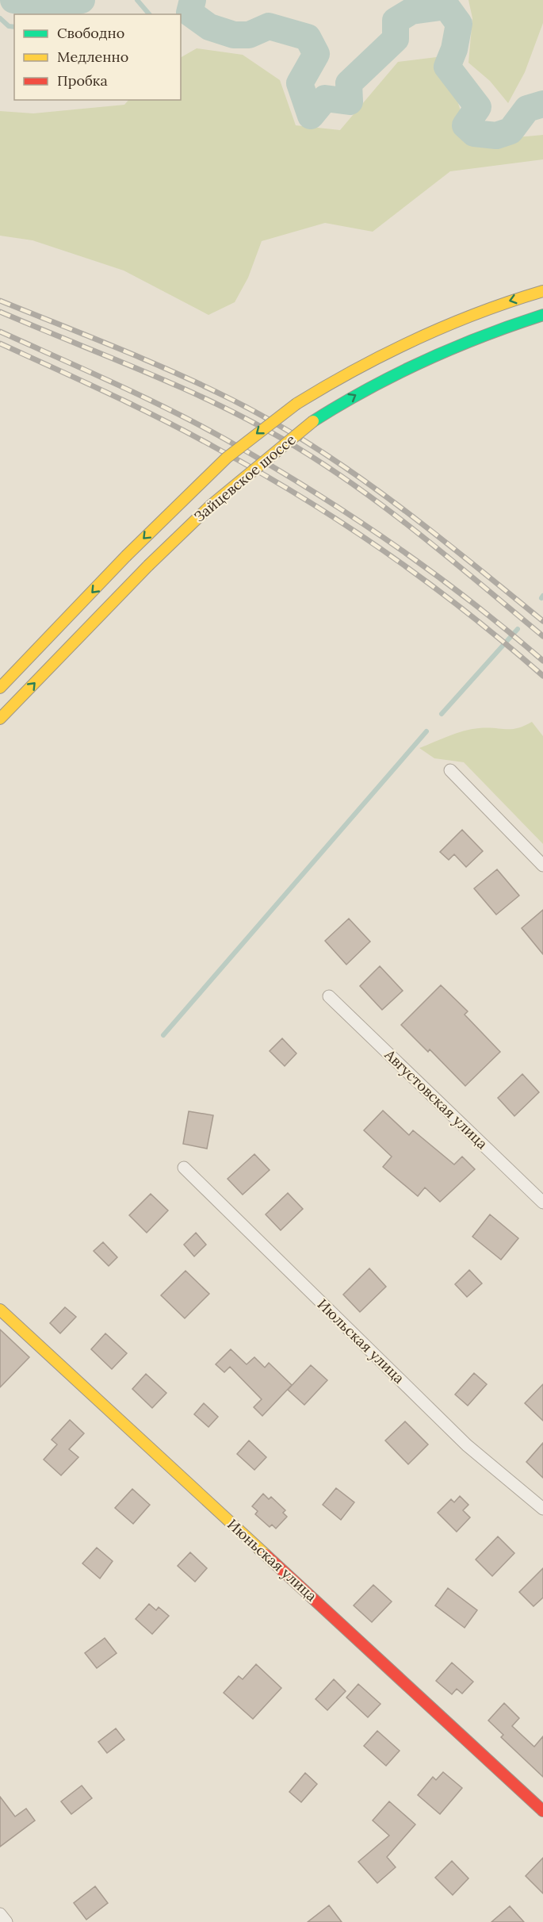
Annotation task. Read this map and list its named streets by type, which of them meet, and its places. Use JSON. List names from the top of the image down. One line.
{"streets":{"main road":["Зайцевское шоссе","Июньская улица"],"street":["Августовская улица","Июльская улица"]},"legend":["Свободно","Медленно","Пробка"]}
